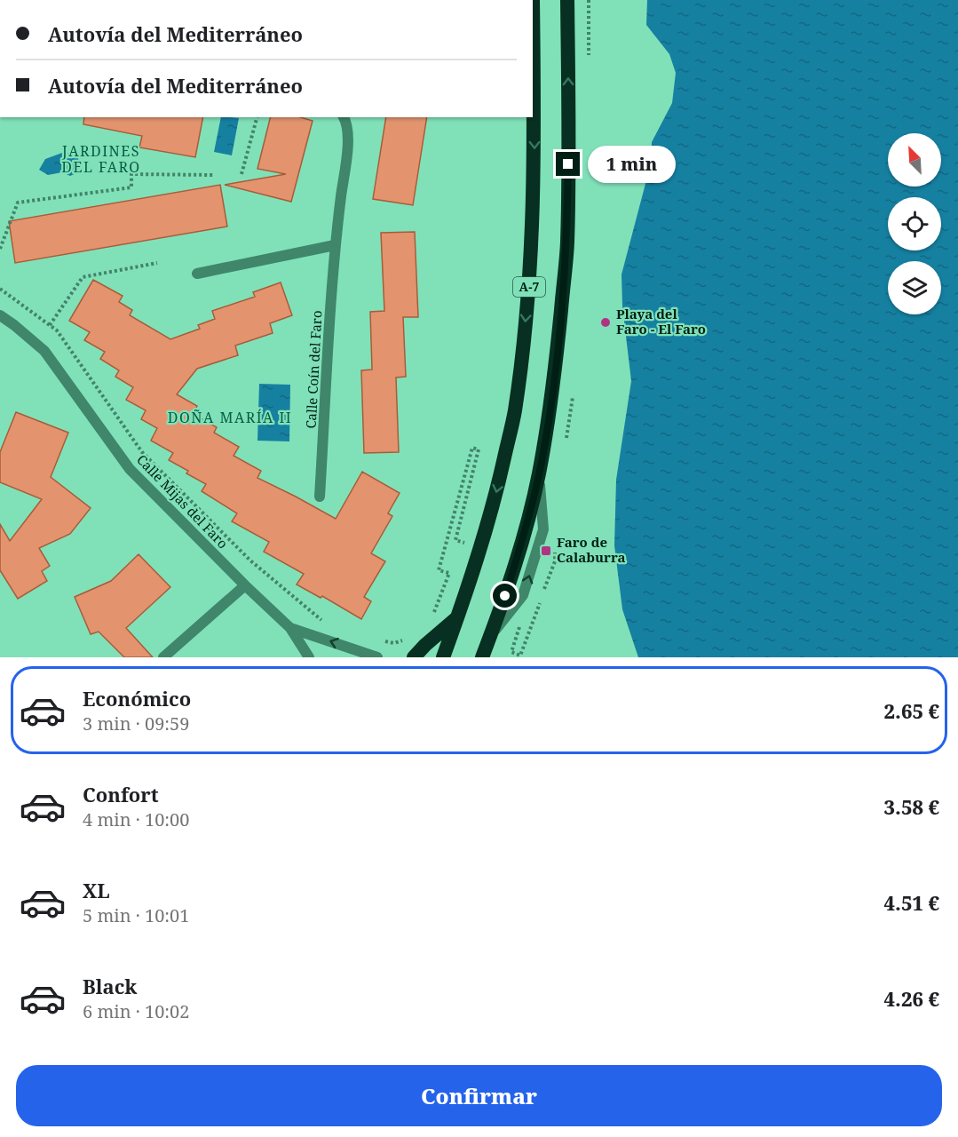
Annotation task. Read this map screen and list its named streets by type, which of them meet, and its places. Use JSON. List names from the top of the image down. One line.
{"streets":{"highway":["A-7"],"street":["Calle Coín del Faro","Calle Mijas del Faro"]},"districts":["JARDINES DEL FARO","DOÑA MARÍA II"],"places":{"other":["Playa del Faro - El Faro"],"transit":["Faro de Calaburra"]},"north":"top left","page":{"banner":["Autovía del Mediterráneo","Autovía del Mediterráneo"],"bubble":"1 min","list":[{"name":"Económico","note":"3 min · 09:59","value":"2.65 €"},{"name":"Confort","note":"4 min · 10:00","value":"3.58 €"},{"name":"XL","note":"5 min · 10:01","value":"4.51 €"},{"name":"Black","note":"6 min · 10:02","value":"4.26 €"}],"buttons":"Confirmar"}}
